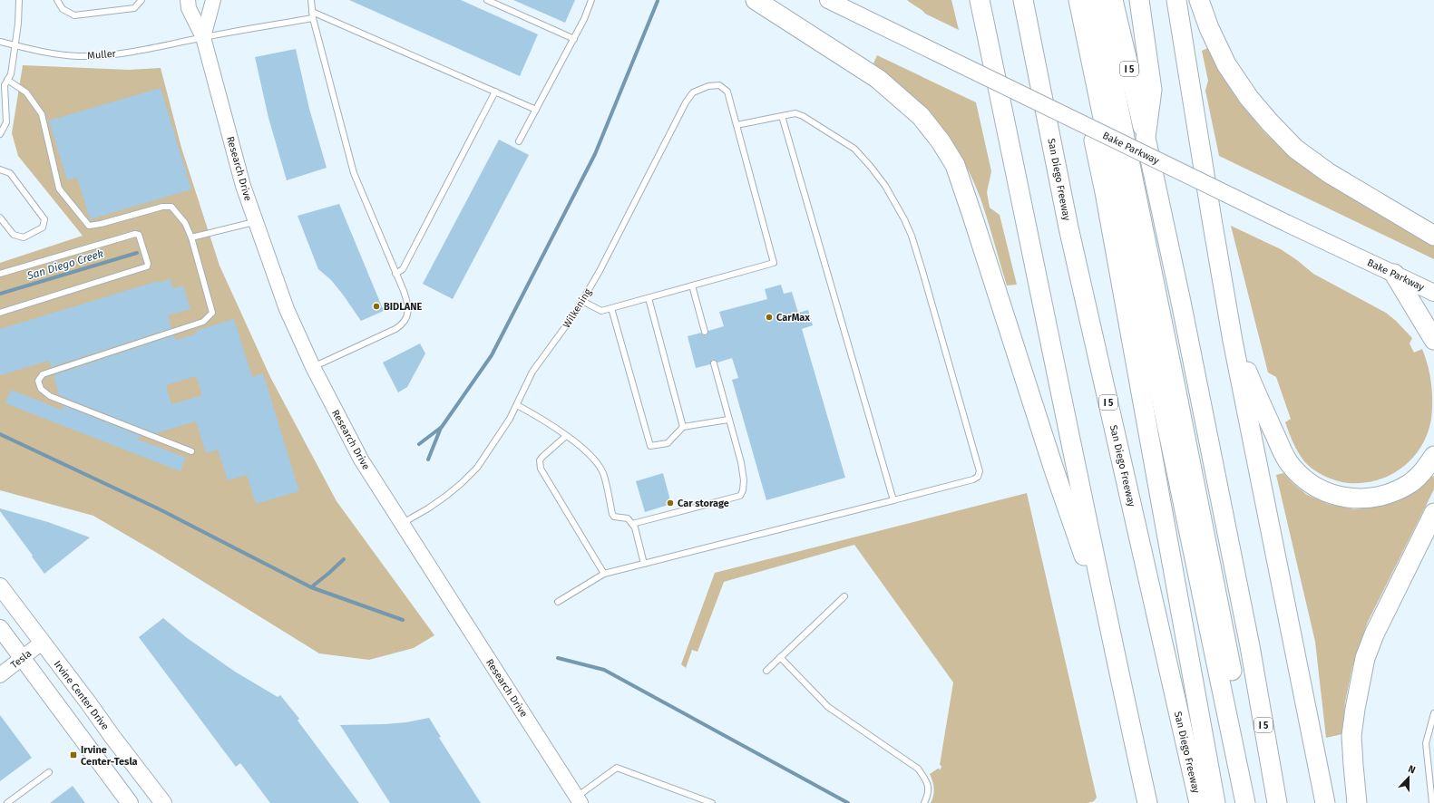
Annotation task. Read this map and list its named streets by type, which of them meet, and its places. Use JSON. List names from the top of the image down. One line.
{"streets":{"highway":["I 5","San Diego Freeway"],"main road":["Bake Parkway","Research Drive","Tesla","Irvine Center Drive"],"lane":["Muller","Wilkening"]},"crossings":[["Muller","Research Drive"],["Research Drive","Wilkening"],["Tesla","Irvine Center Drive"]],"water":["San Diego Creek"],"places":{"other":["BIDLANE","CarMax","Car storage"],"transit":["Irvine Center-Tesla"]},"north":"top"}
